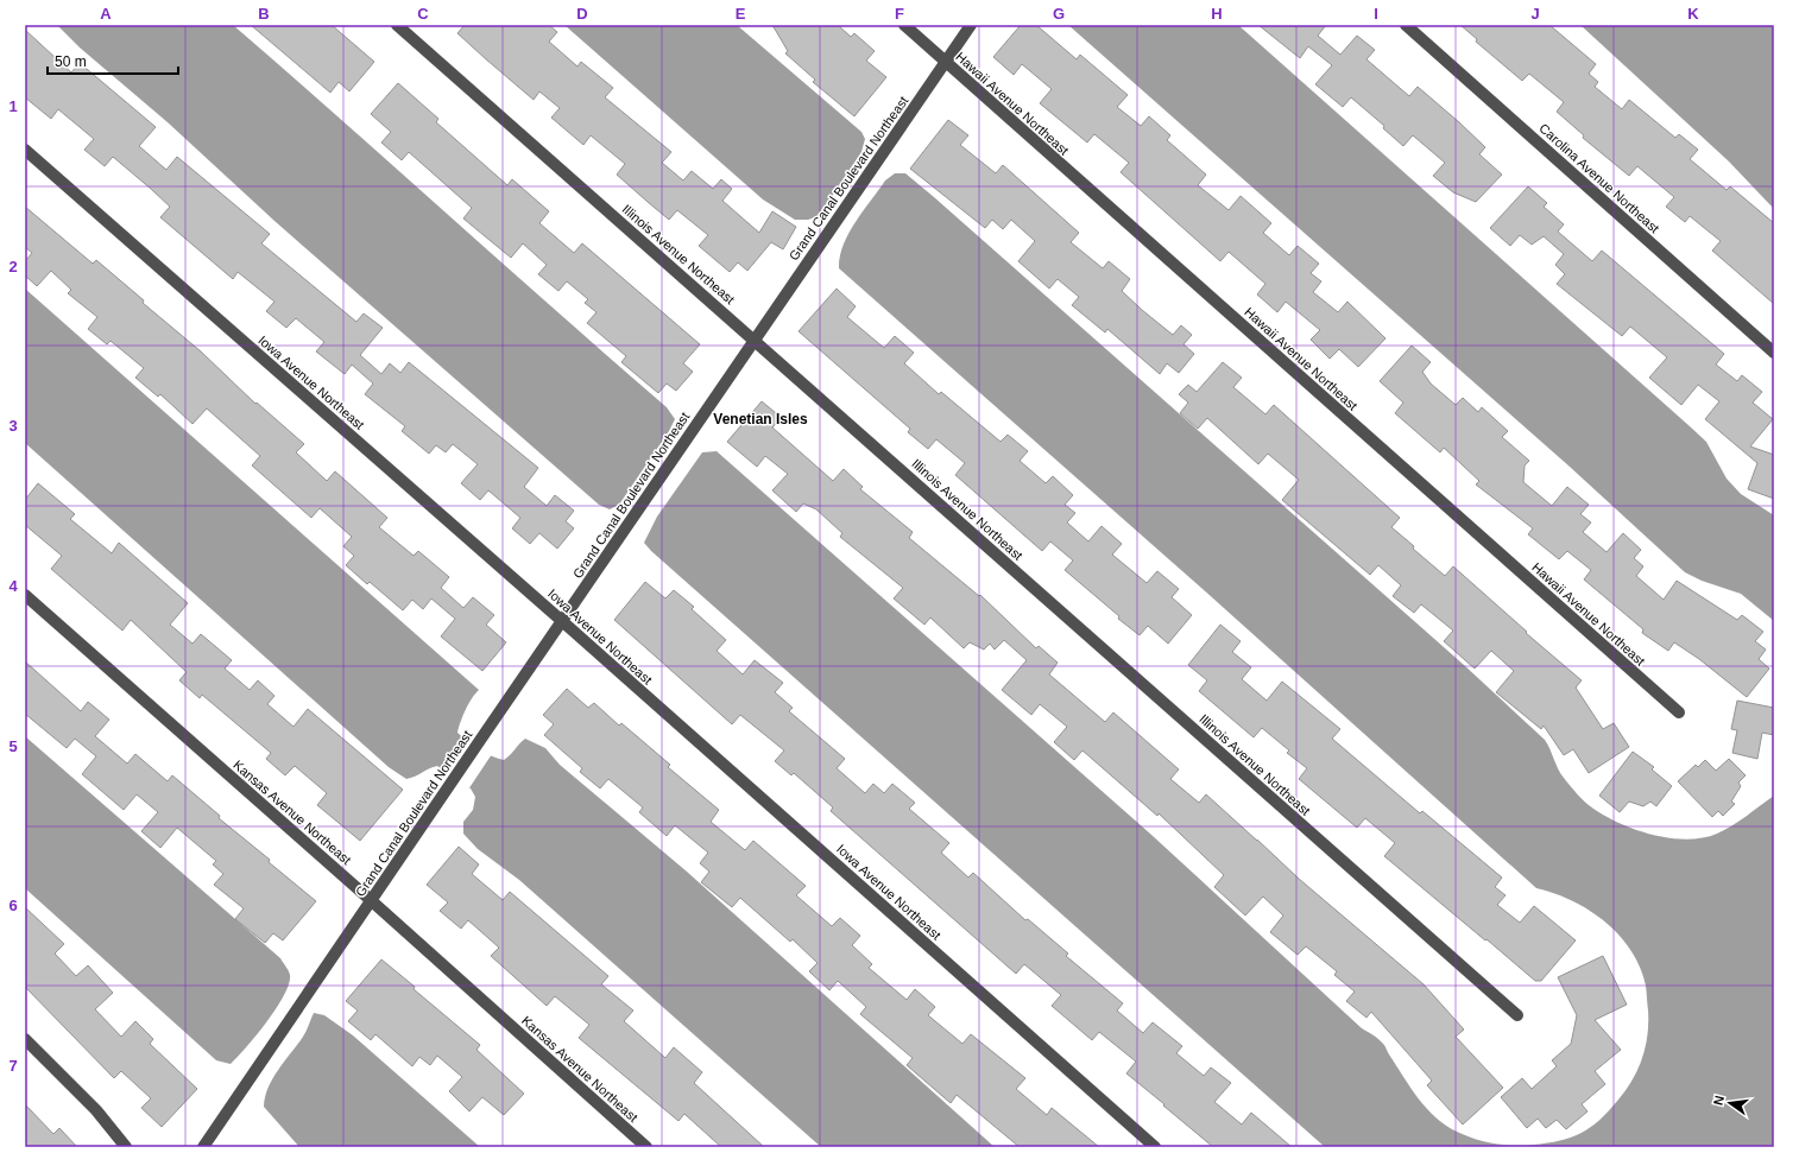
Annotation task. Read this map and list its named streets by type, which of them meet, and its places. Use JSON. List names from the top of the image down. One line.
{"streets":{"street":["Hawaii Avenue Northeast","Grand Canal Boulevard Northeast","Carolina Avenue Northeast","Illinois Avenue Northeast","Iowa Avenue Northeast","Kansas Avenue Northeast"]},"crossings":[["Hawaii Avenue Northeast","Grand Canal Boulevard Northeast"],["Grand Canal Boulevard Northeast","Illinois Avenue Northeast"],["Grand Canal Boulevard Northeast","Iowa Avenue Northeast"],["Grand Canal Boulevard Northeast","Kansas Avenue Northeast"]],"districts":["Venetian Isles"],"scale_bar":"50 m","north":"left","grid":{"columns":["A","B","C","D","E","F","G","H","I","J","K"],"rows":["1","2","3","4","5","6","7"]}}
